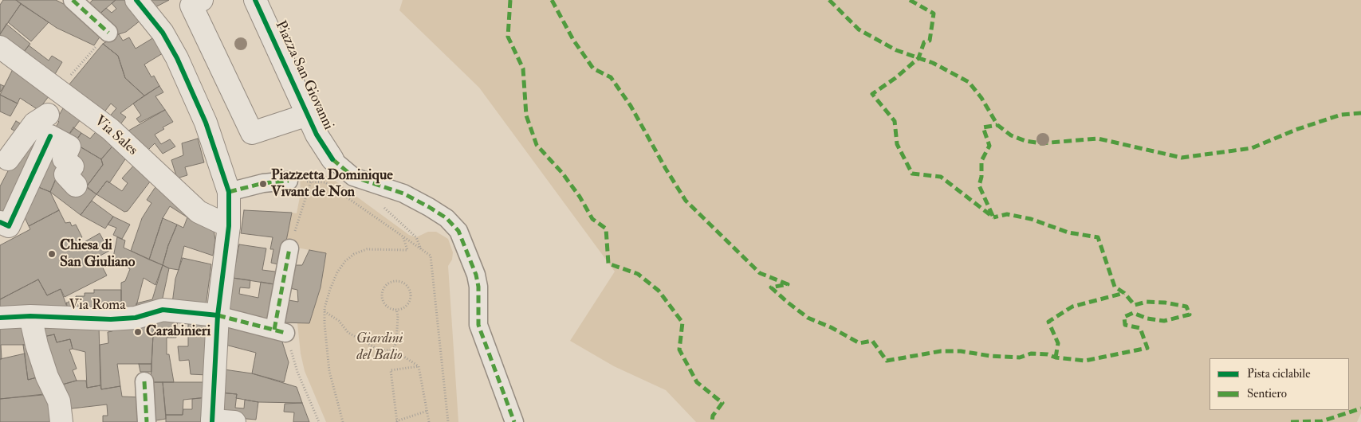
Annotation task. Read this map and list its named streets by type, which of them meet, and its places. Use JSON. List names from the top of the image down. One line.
{"streets":{"street":["Piazza San Giovanni","Via Sales","Via Roma"]},"parks":["Giardini del Balio"],"places":["Piazzetta Dominique Vivant de Non","Chiesa di San Giuliano","Carabinieri"],"legend":["Pista ciclabile","Sentiero"]}
